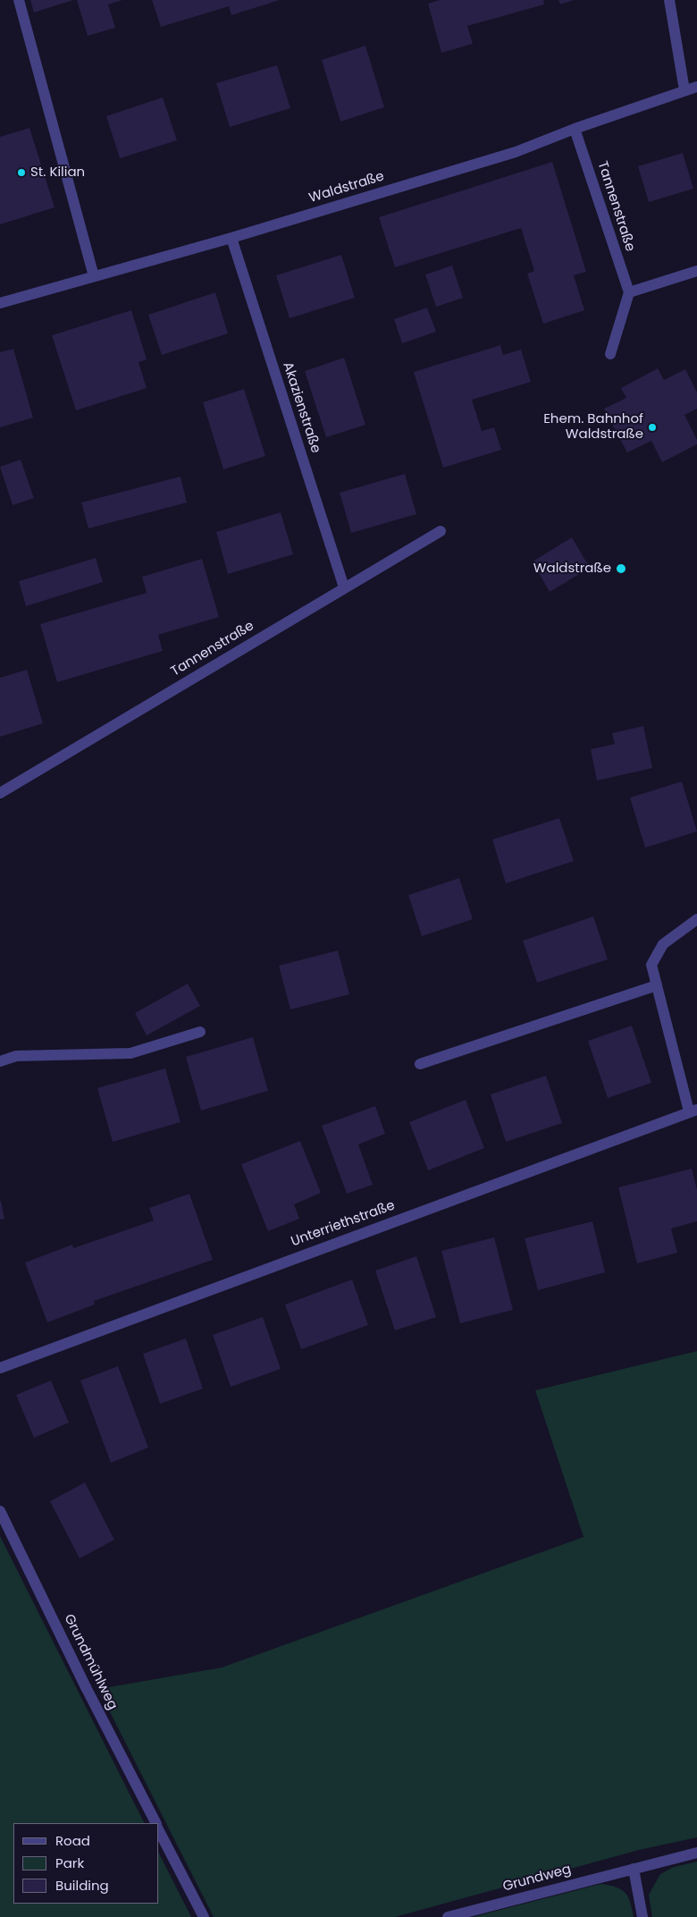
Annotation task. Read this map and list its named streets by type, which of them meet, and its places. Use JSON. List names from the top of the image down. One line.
{"streets":{"street":["Waldstraße","Tannenstraße","Akazienstraße","Unterriethstraße","Grundmühlweg","Grundweg"]},"crossings":[["Waldstraße","Tannenstraße"],["Waldstraße","Akazienstraße"],["Tannenstraße","Akazienstraße"]],"places":["St. Kilian","Ehem. Bahnhof Waldstraße","Waldstraße"],"legend":["Road","Park","Building"]}
